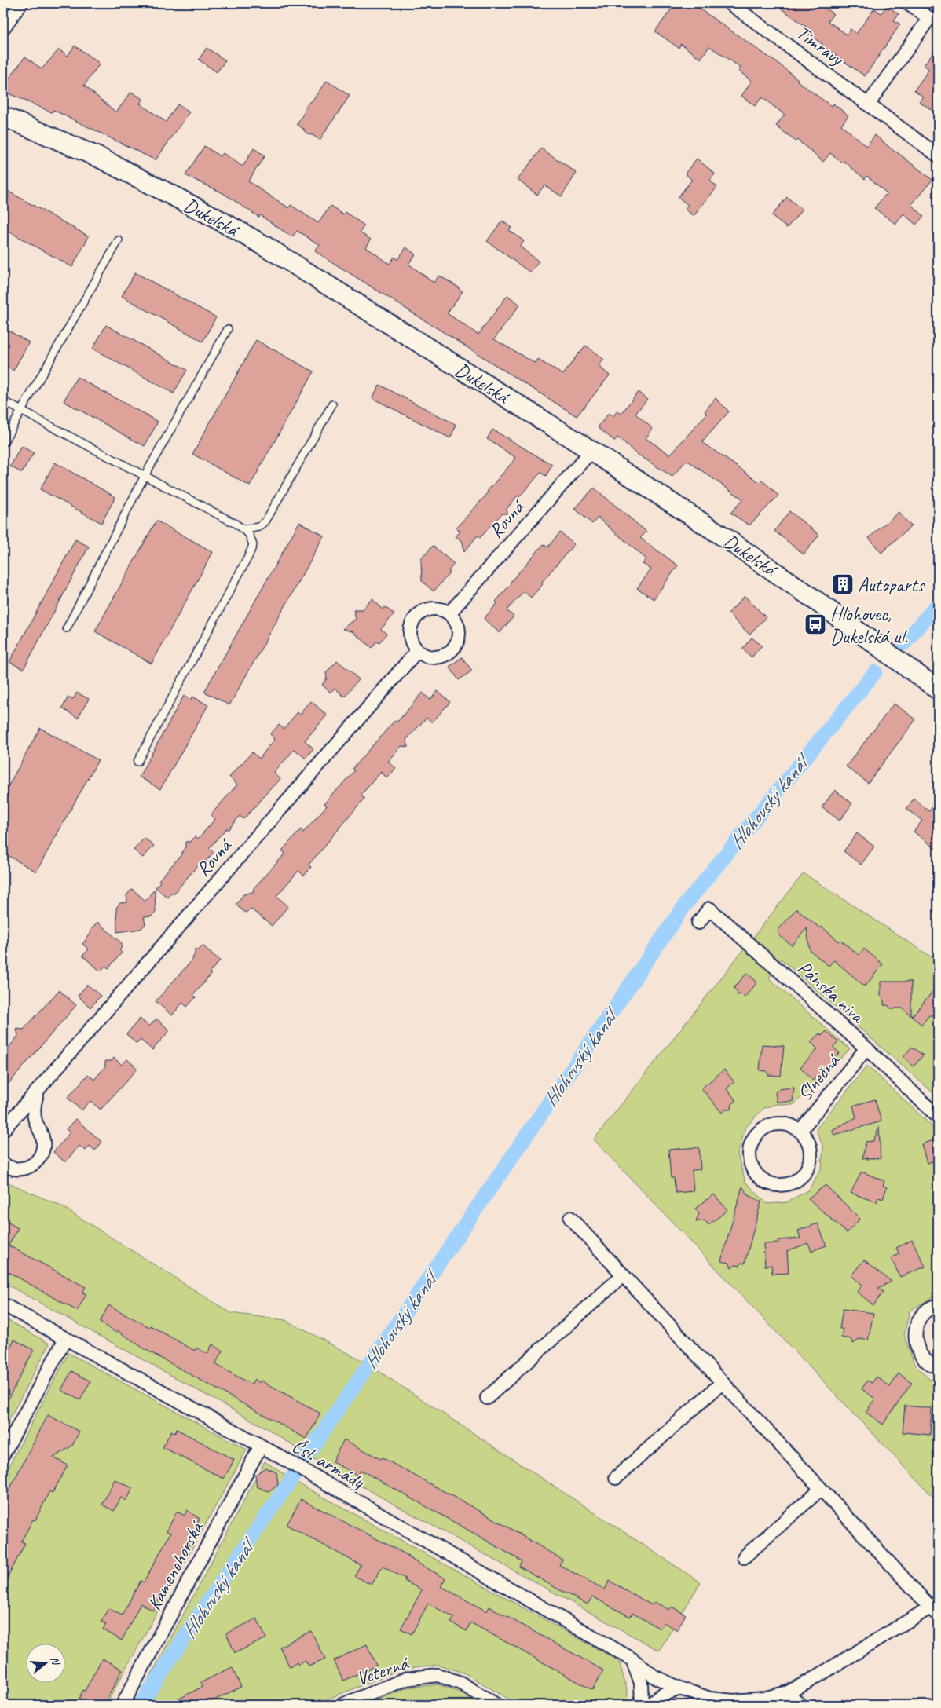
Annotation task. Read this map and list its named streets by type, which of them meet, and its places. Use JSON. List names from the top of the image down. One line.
{"streets":{"main road":["Dukelská"],"street":["Timravy","Rovná","Pánska niva","Slnečná","Čsl. armády","Kamenohorská","Veterná"]},"crossings":[["Dukelská","Rovná"],["Pánska niva","Slnečná"],["Čsl. armády","Kamenohorská"]],"water":["Hlohovský kanál"],"places":{"building":["Autoparts"],"bus stop":["Hlohovec, Dukelská ul."]},"north":"right"}
